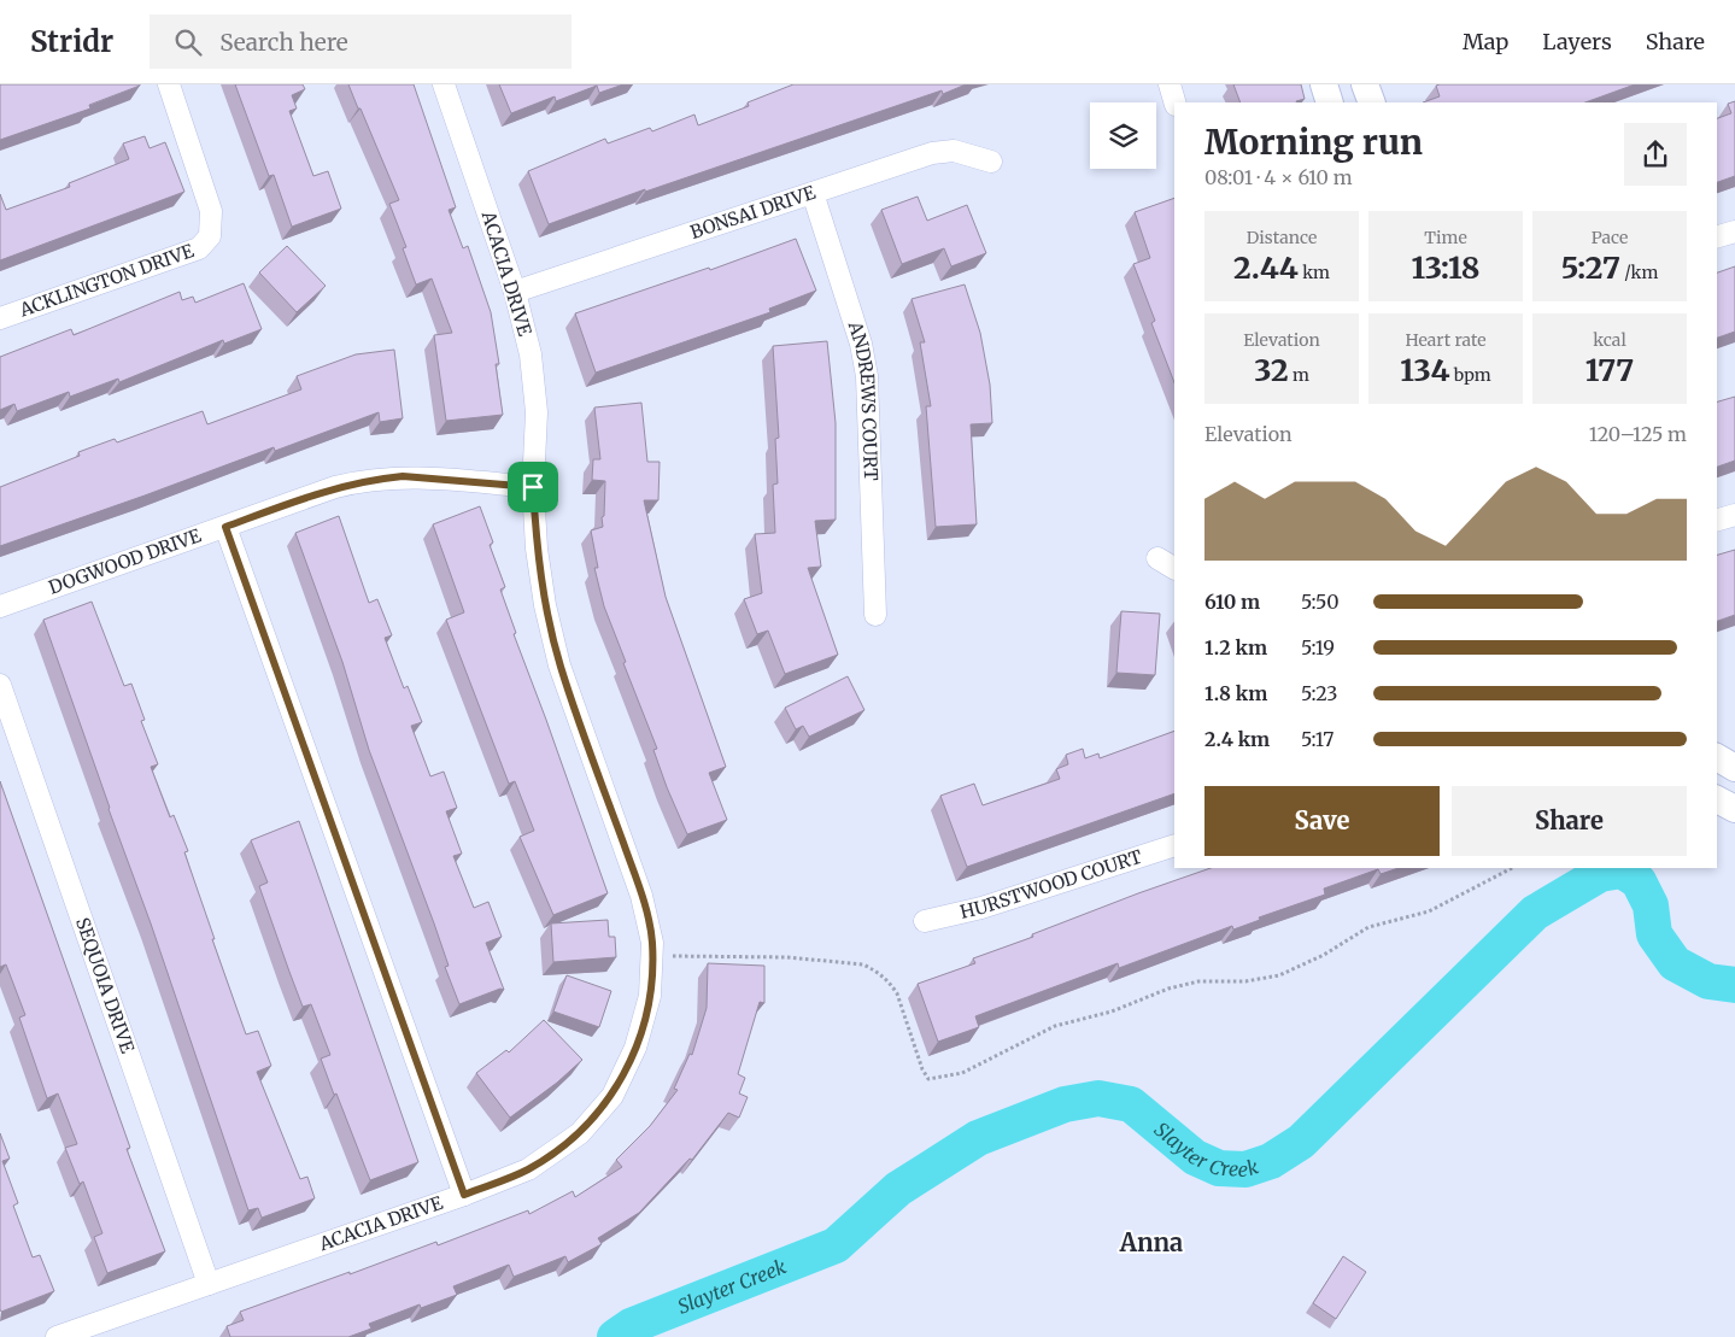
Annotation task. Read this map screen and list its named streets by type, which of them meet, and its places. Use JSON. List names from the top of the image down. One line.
{"streets":{"street":["BONSAI DRIVE","ACACIA DRIVE","ACKLINGTON DRIVE","ANDREWS COURT","DOGWOOD DRIVE","HURSTWOOD COURT","SEQUOIA DRIVE"]},"crossings":[["BONSAI DRIVE","ACACIA DRIVE"],["BONSAI DRIVE","ANDREWS COURT"],["ACACIA DRIVE","DOGWOOD DRIVE"],["ACACIA DRIVE","SEQUOIA DRIVE"]],"districts":["Anna"],"water":["Slayter Creek"],"page":{"header":"Stridr","search":"Search here","nav":["Map","Layers","Share"],"heading":["Morning run","08:01 · 4 × 610 m"],"stats":[["Distance","2.44 km"],["Time","13:18"],["Pace","5:27 /km"],["Elevation","32 m"],["Heart rate","134 bpm"],["kcal","177"]],"chart":["Elevation","120–125 m"],"list":[{"name":"610 m","note":"5:50"},{"name":"1.2 km","note":"5:19"},{"name":"1.8 km","note":"5:23"},{"name":"2.4 km","note":"5:17"}],"buttons":["Save","Share"]}}
